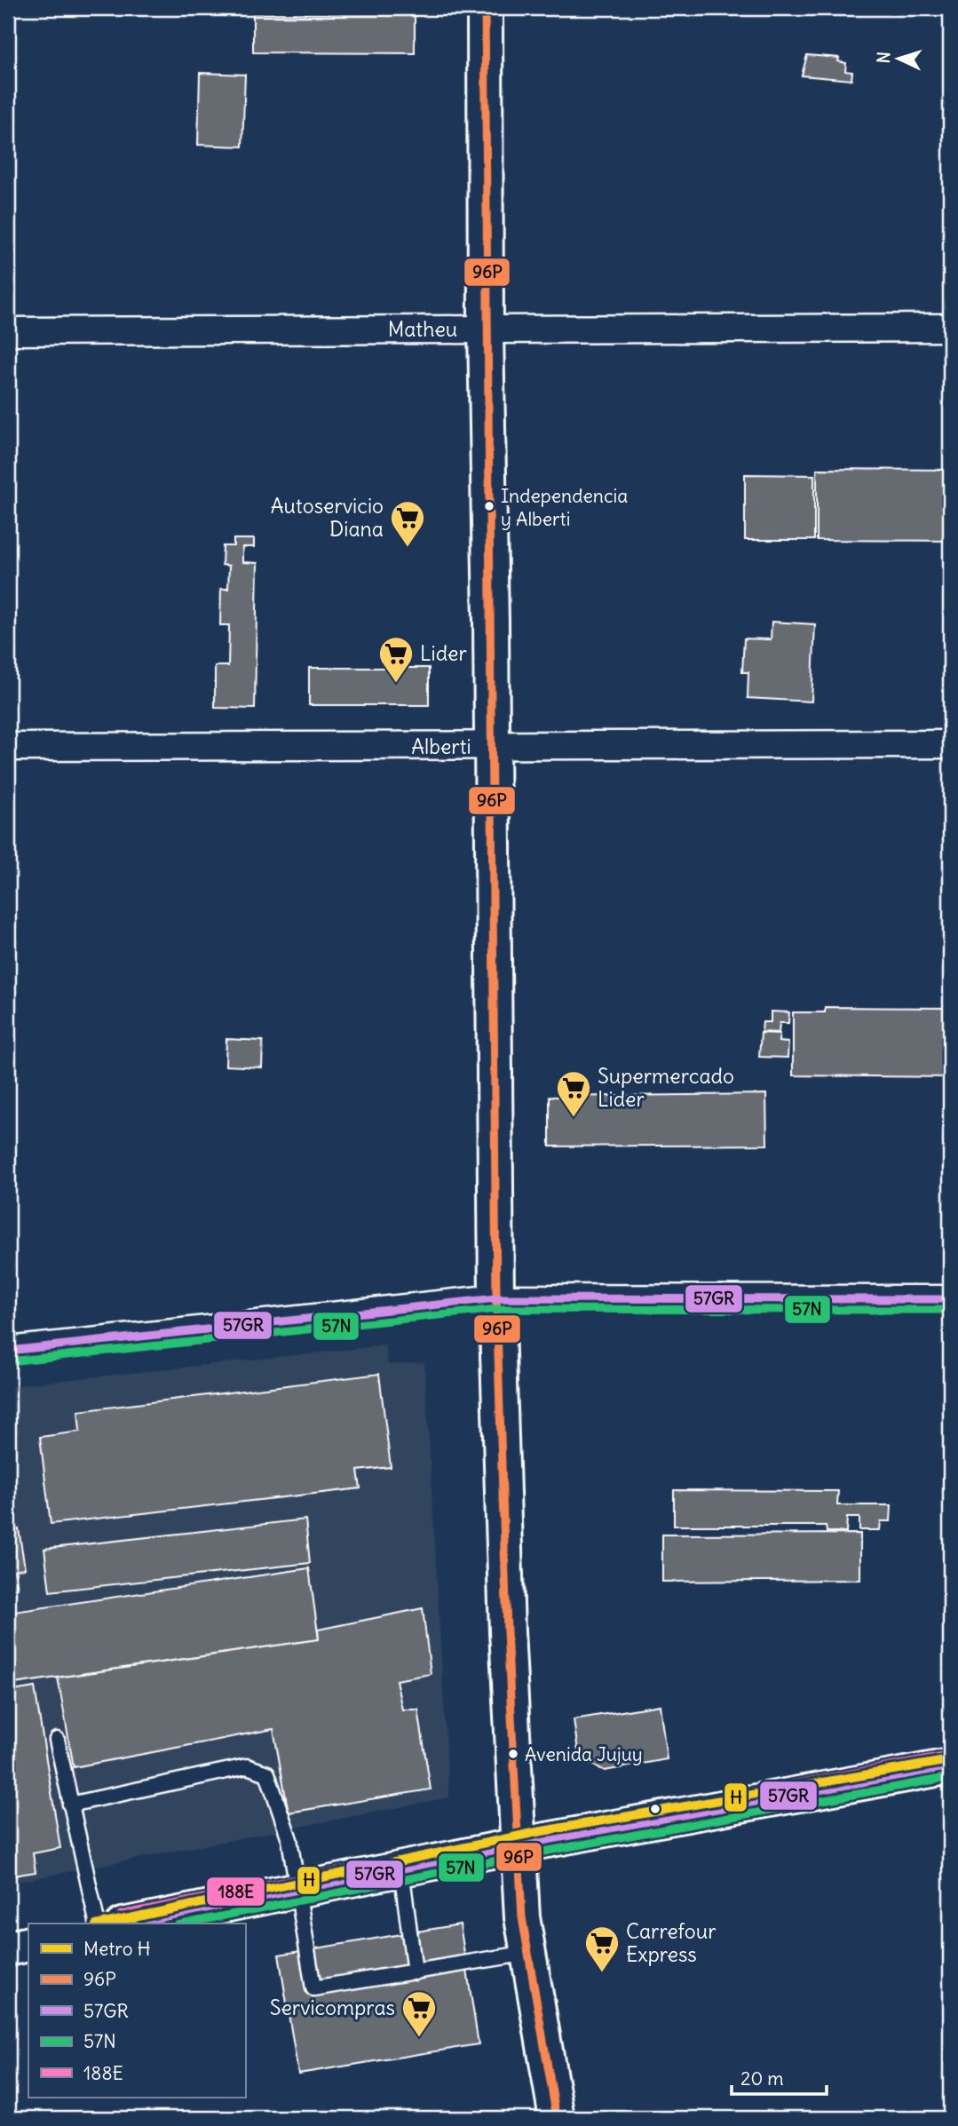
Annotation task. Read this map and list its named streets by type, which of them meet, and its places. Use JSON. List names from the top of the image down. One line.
{"streets":{"street":["Matheu","Alberti"]},"places":{"other":["Independencia y Alberti","Avenida Jujuy"],"supermarket":["Autoservicio Diana","Lider","Supermercado Lider","Carrefour Express","Servicompras"]},"lines":["transit line 96P","transit line 57GR","transit line 57N","transit line 188E","metro line H"],"legend":["Metro H","96P","57GR","57N","188E"],"scale_bar":"20 m","north":"left"}
